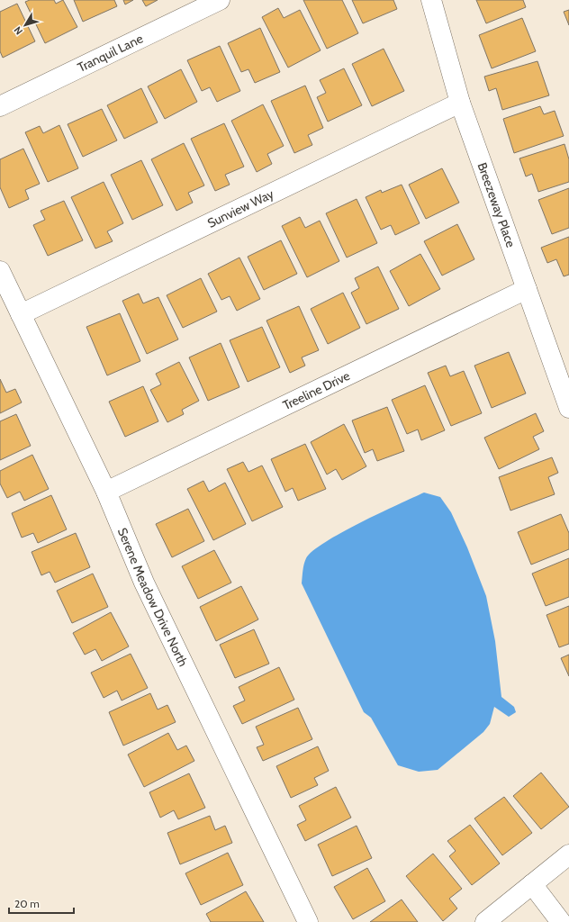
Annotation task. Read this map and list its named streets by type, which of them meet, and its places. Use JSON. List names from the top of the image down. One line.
{"streets":{"street":["Tranquil Lane","Breezeway Place","Sunview Way","Treeline Drive","Serene Meadow Drive North"]},"crossings":[["Breezeway Place","Sunview Way"],["Breezeway Place","Treeline Drive"],["Sunview Way","Serene Meadow Drive North"],["Treeline Drive","Serene Meadow Drive North"]],"scale_bar":"20 m","north":"bottom left"}
